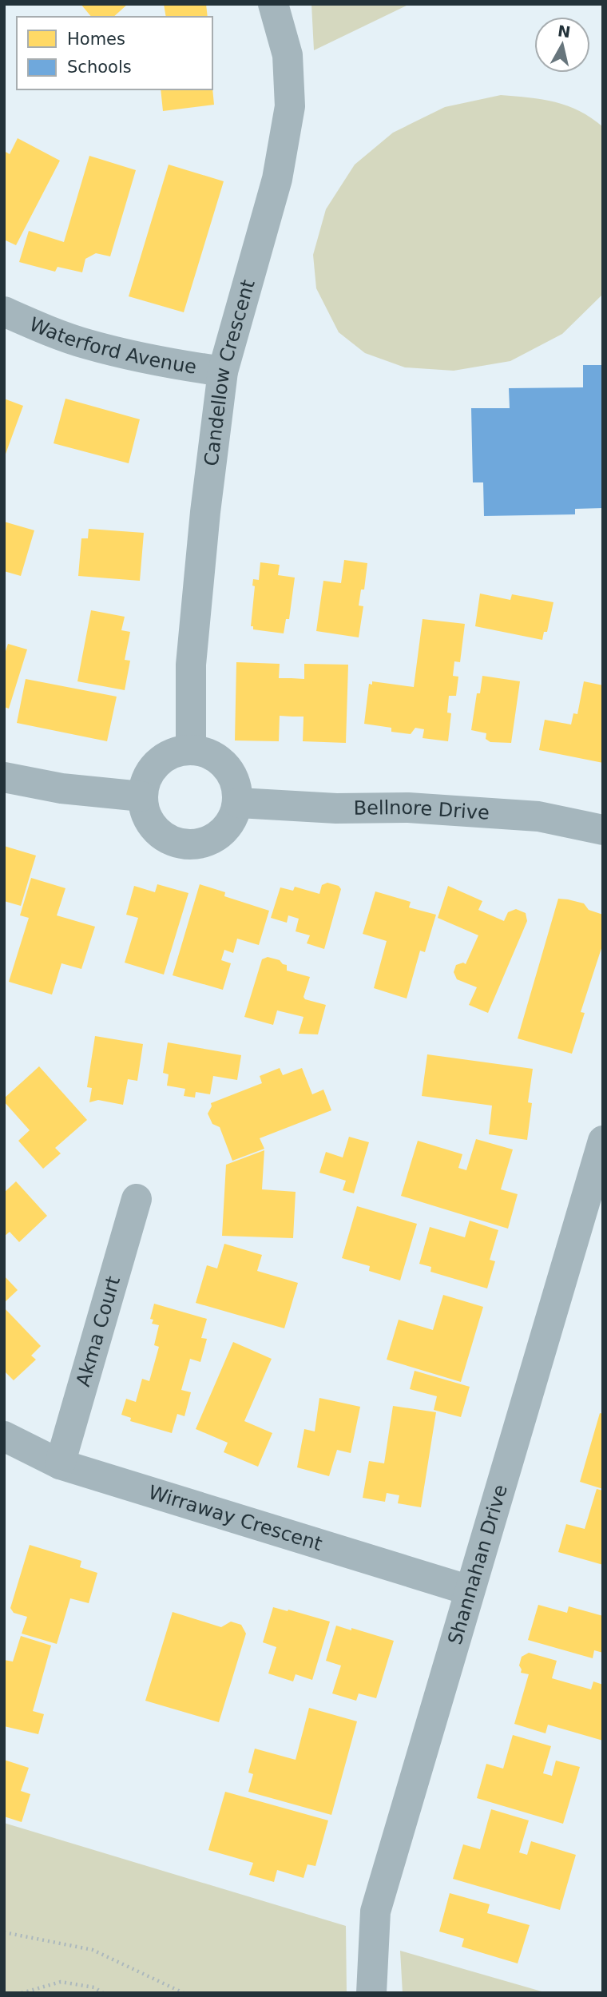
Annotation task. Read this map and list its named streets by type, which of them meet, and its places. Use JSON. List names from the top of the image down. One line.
{"streets":{"street":["Waterford Avenue","Candellow Crescent","Bellnore Drive","Akma Court","Wirraway Crescent","Shannahan Drive"]},"crossings":[["Waterford Avenue","Candellow Crescent"],["Candellow Crescent","Bellnore Drive"],["Akma Court","Wirraway Crescent"],["Wirraway Crescent","Shannahan Drive"]],"legend":["Homes","Schools"],"north":"top"}
